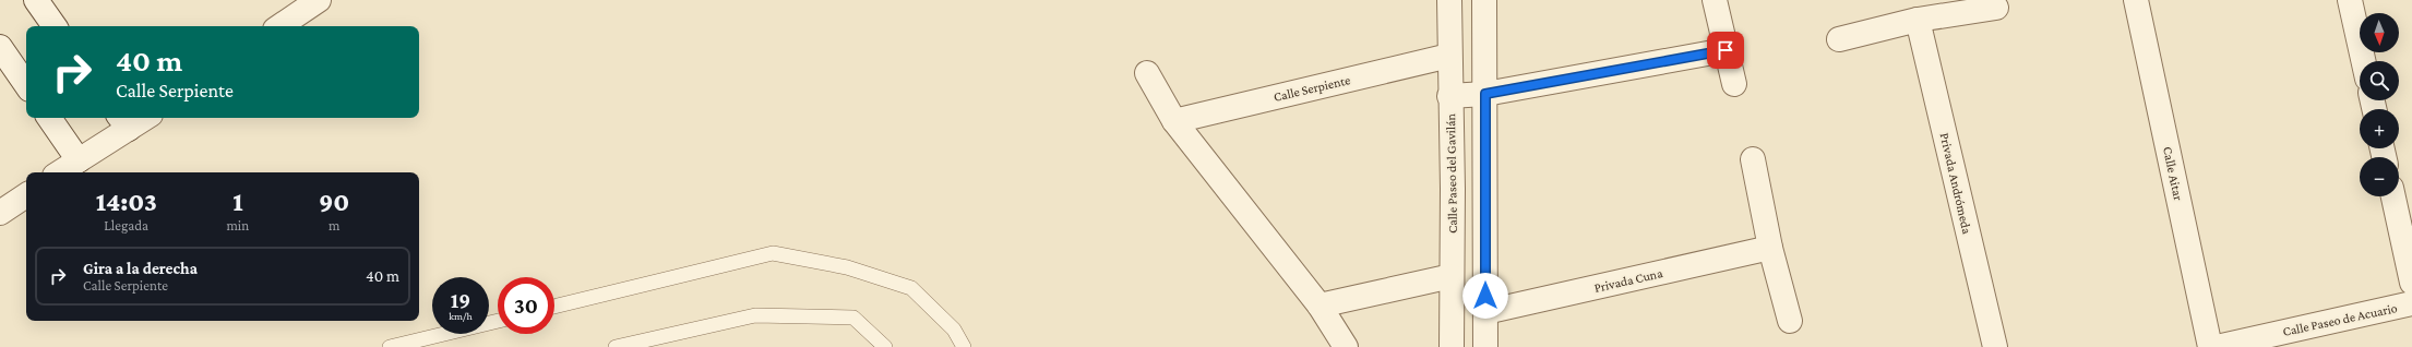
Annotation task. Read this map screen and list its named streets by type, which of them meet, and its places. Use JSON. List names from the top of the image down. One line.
{"streets":{"street":["Calle Serpiente","Calle Paseo del Gavilán","Calle Aitar","Privada Andrómeda","Privada Cuna","Calle Paseo de Acuario"]},"crossings":[["Calle Serpiente","Calle Paseo del Gavilán"]],"north":"bottom","page":{"map_buttons":["+","−"],"turn":["40 m","Calle Serpiente"],"eta":["14:03","Llegada","1","min","90","m"],"list":[{"name":"Gira a la derecha","note":"Calle Serpiente","value":"40 m"}],"speed":"19 km/h","limit":"30"}}
